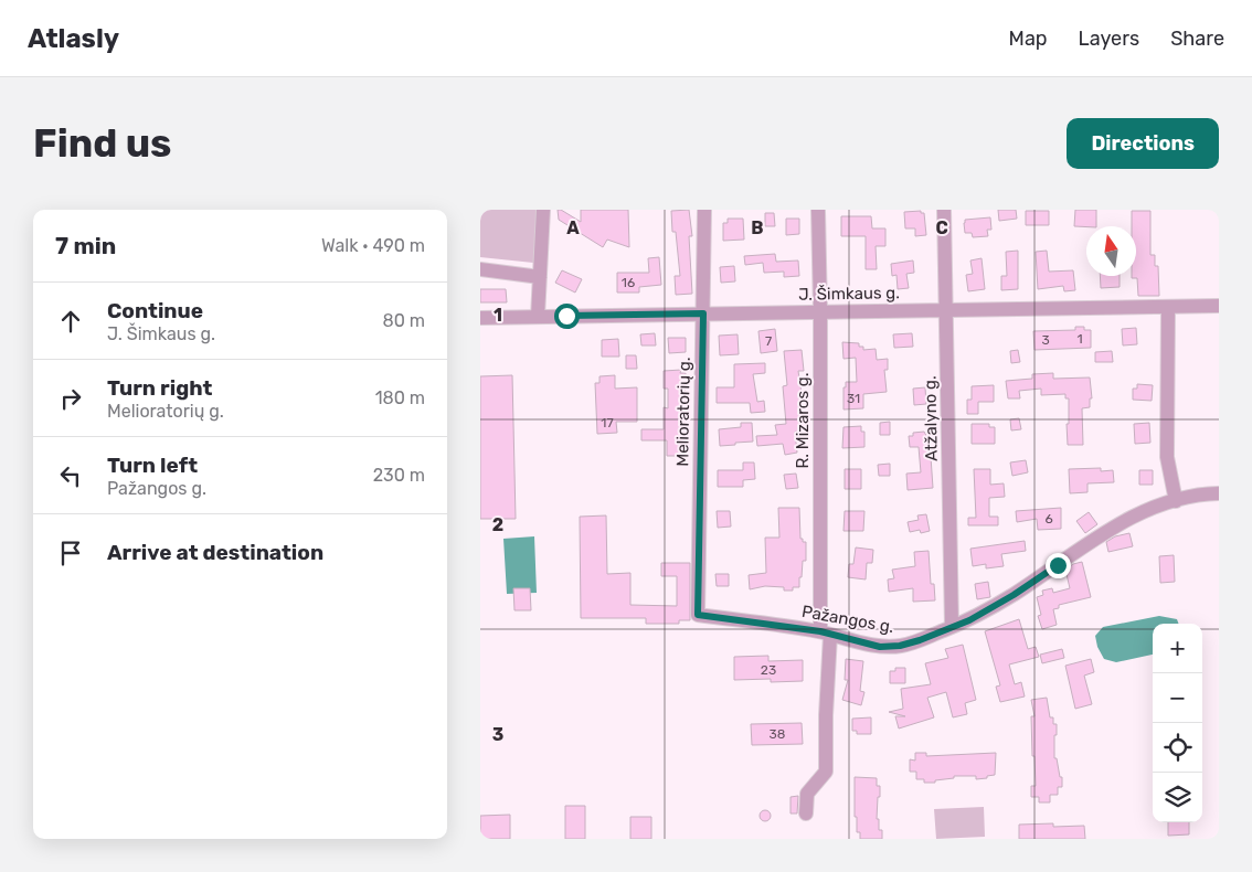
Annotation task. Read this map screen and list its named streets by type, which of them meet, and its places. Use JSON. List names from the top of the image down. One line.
{"streets":{"street":["J. Šimkaus g.","Melioratorių g.","Atžalyno g.","R. Mizaros g.","Pažangos g."]},"crossings":[["J. Šimkaus g.","Melioratorių g."],["J. Šimkaus g.","Atžalyno g."],["J. Šimkaus g.","R. Mizaros g."],["Melioratorių g.","Pažangos g."],["Atžalyno g.","Pažangos g."],["R. Mizaros g.","Pažangos g."]],"house_numbers":["16","1","3","7","31","17","6","23","38"],"north":"top","page":{"header":"Atlasly","nav":["Map","Layers","Share"],"buttons":"Directions","title":"Find us","heading":["7 min","Walk · 490 m"],"list":[["Continue","J. Šimkaus g.","80 m"],["Turn right","Melioratorių g.","180 m"],["Turn left","Pažangos g.","230 m"],"Arrive at destination"],"map_buttons":["+","−"]},"grid":{"columns":["A","B","C"],"rows":["1","2","3"]}}
